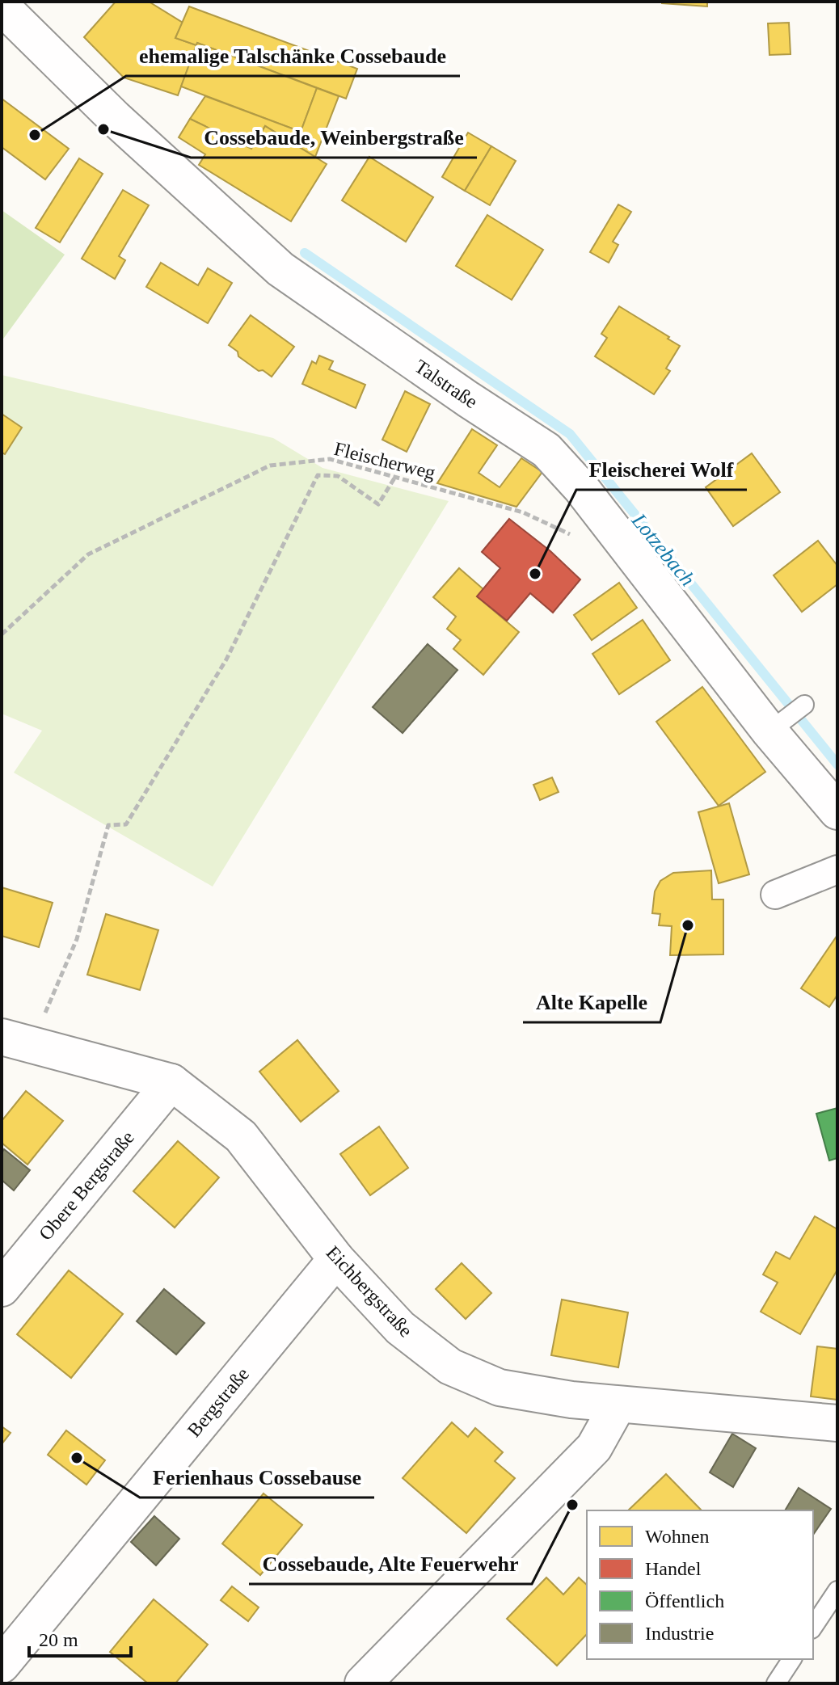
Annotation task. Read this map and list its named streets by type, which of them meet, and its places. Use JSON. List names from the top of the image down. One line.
{"streets":{"street":["Talstraße","Obere Bergstraße","Eichbergstraße","Bergstraße"],"path":["Fleischerweg"]},"crossings":[["Obere Bergstraße","Eichbergstraße"],["Eichbergstraße","Bergstraße"]],"water":["Lotzebach"],"places":["Cossebaude, Weinbergstraße","ehemalige Talschänke Cossebaude","Fleischerei Wolf","Alte Kapelle","Ferienhaus Cossebause","Cossebaude, Alte Feuerwehr"],"legend":["Wohnen","Handel","Öffentlich","Industrie"],"scale_bar":"20 m"}
